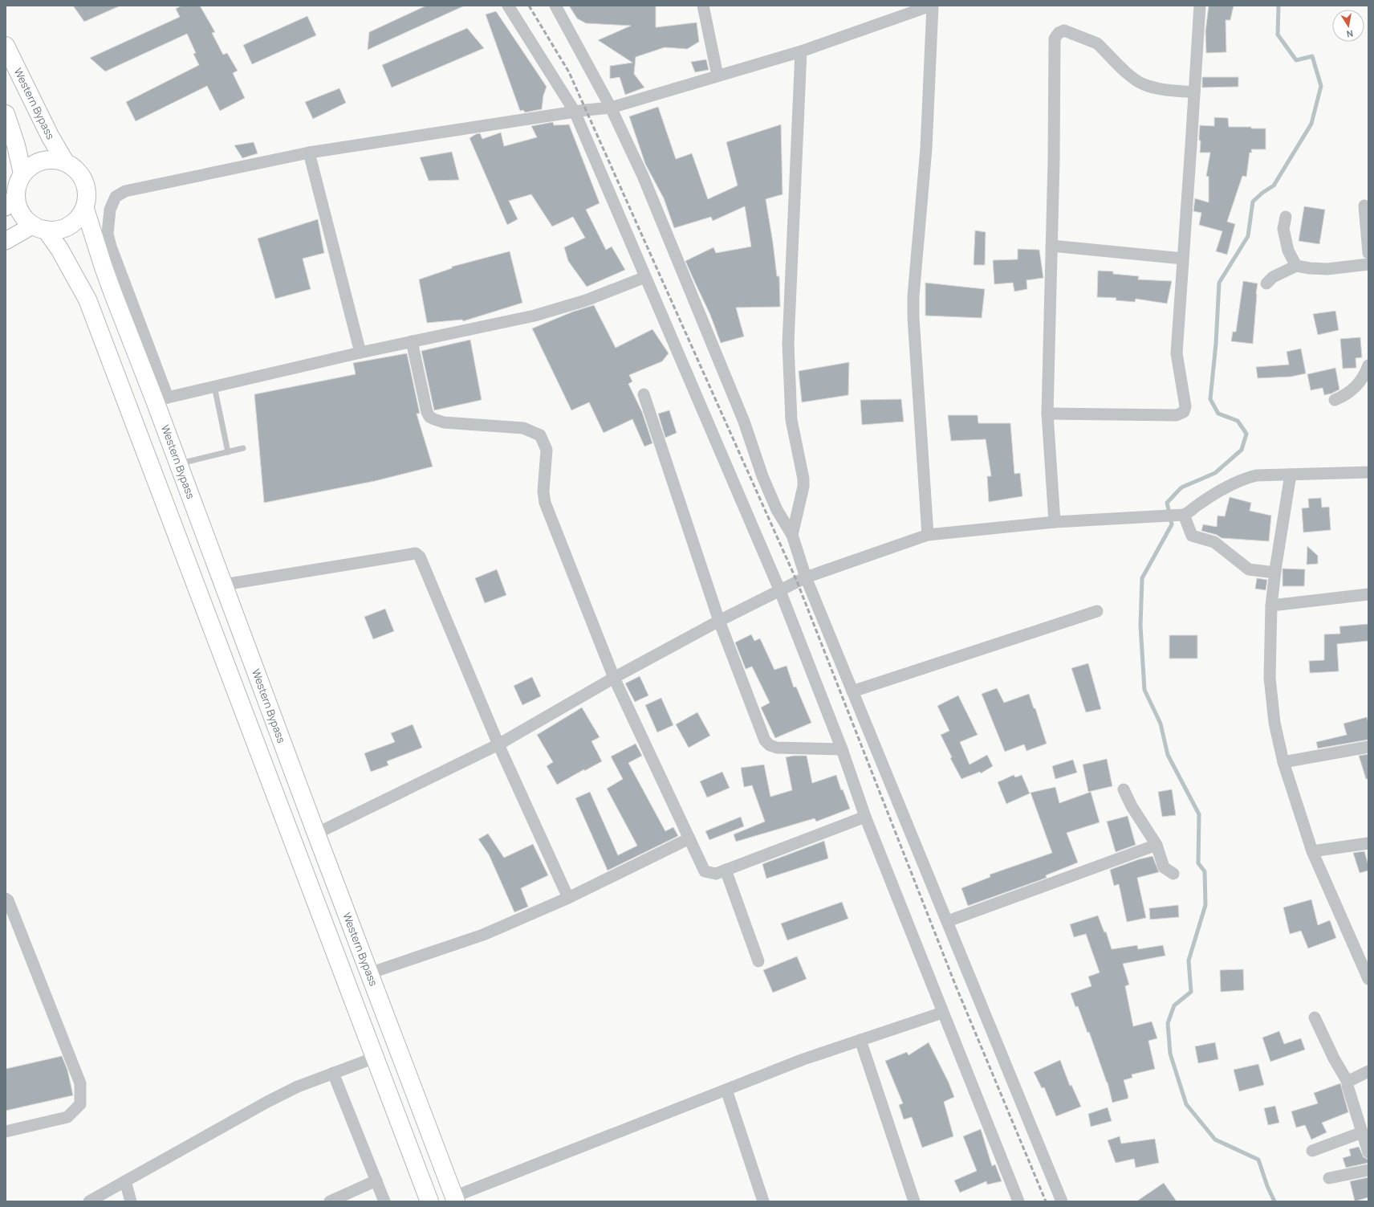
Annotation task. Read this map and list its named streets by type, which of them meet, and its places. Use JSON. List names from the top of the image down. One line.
{"streets":{"main road":["Western Bypass"]},"north":"bottom"}
